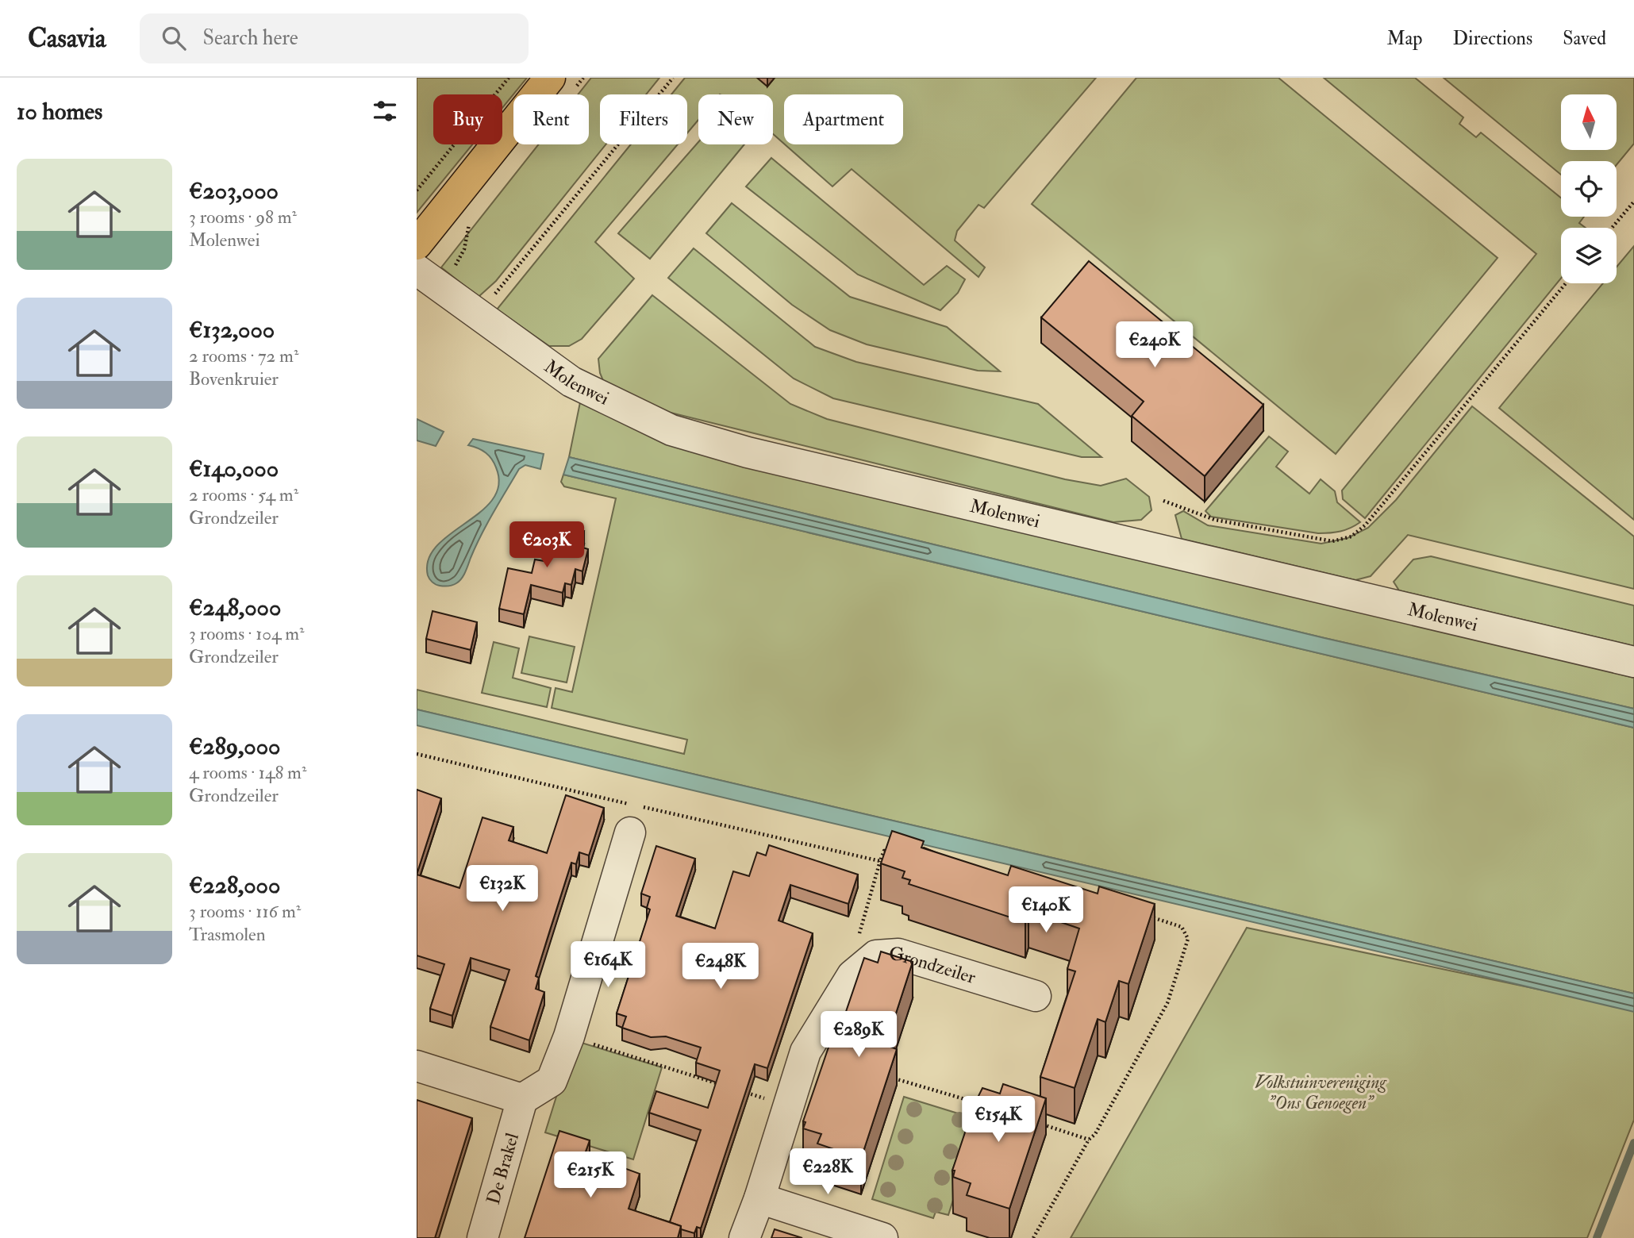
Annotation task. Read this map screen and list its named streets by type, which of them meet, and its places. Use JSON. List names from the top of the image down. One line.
{"streets":{"street":["Molenwei","Grondzeiler","De Brakel"]},"parks":["Volkstuinvereniging \"Ons Genoegen\""],"north":"top","page":{"header":"Casavia","search":"Search here","nav":["Map","Directions","Saved"],"heading":"10 homes","chip":["Buy","Rent","Filters","New","Apartment"],"list":[{"name":"€203,000","note":"3 rooms · 98 m² · Molenwei"},{"name":"€132,000","note":"2 rooms · 72 m² · Bovenkruier"},{"name":"€140,000","note":"2 rooms · 54 m² · Grondzeiler"},{"name":"€248,000","note":"3 rooms · 104 m² · Grondzeiler"},{"name":"€289,000","note":"4 rooms · 148 m² · Grondzeiler"},{"name":"€228,000","note":"3 rooms · 116 m² · Trasmolen"}],"price":["€240K","€203K","€132K","€140K","€164K","€248K","€289K","€154K","€228K","€215K"]}}
